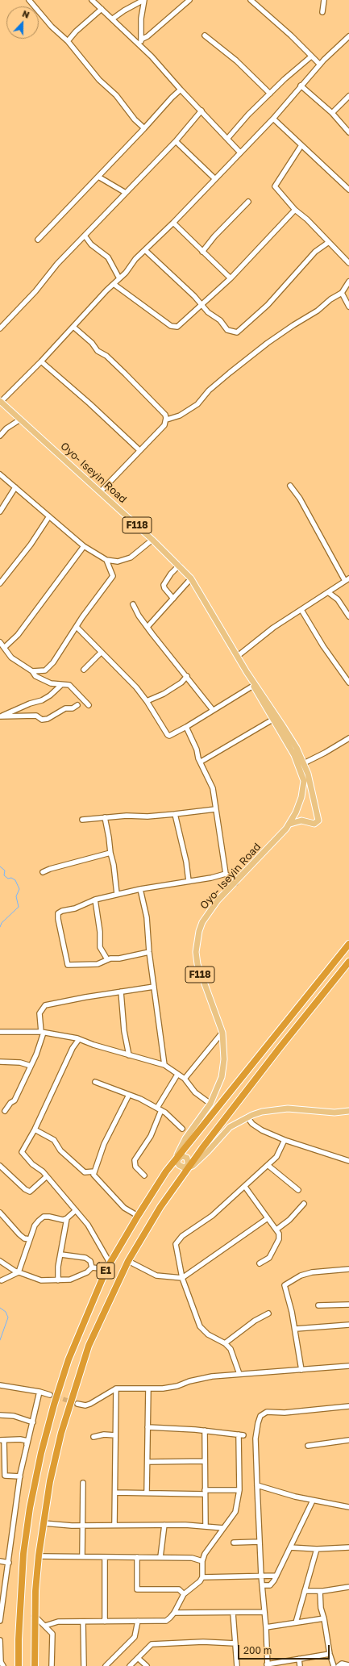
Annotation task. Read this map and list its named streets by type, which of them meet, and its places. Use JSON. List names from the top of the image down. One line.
{"streets":{"highway":["E1"],"main road":["Oyo- Iseyin Road","F118"]},"crossings":[["Oyo- Iseyin Road","E1"]],"scale_bar":"200 m","north":"top"}
